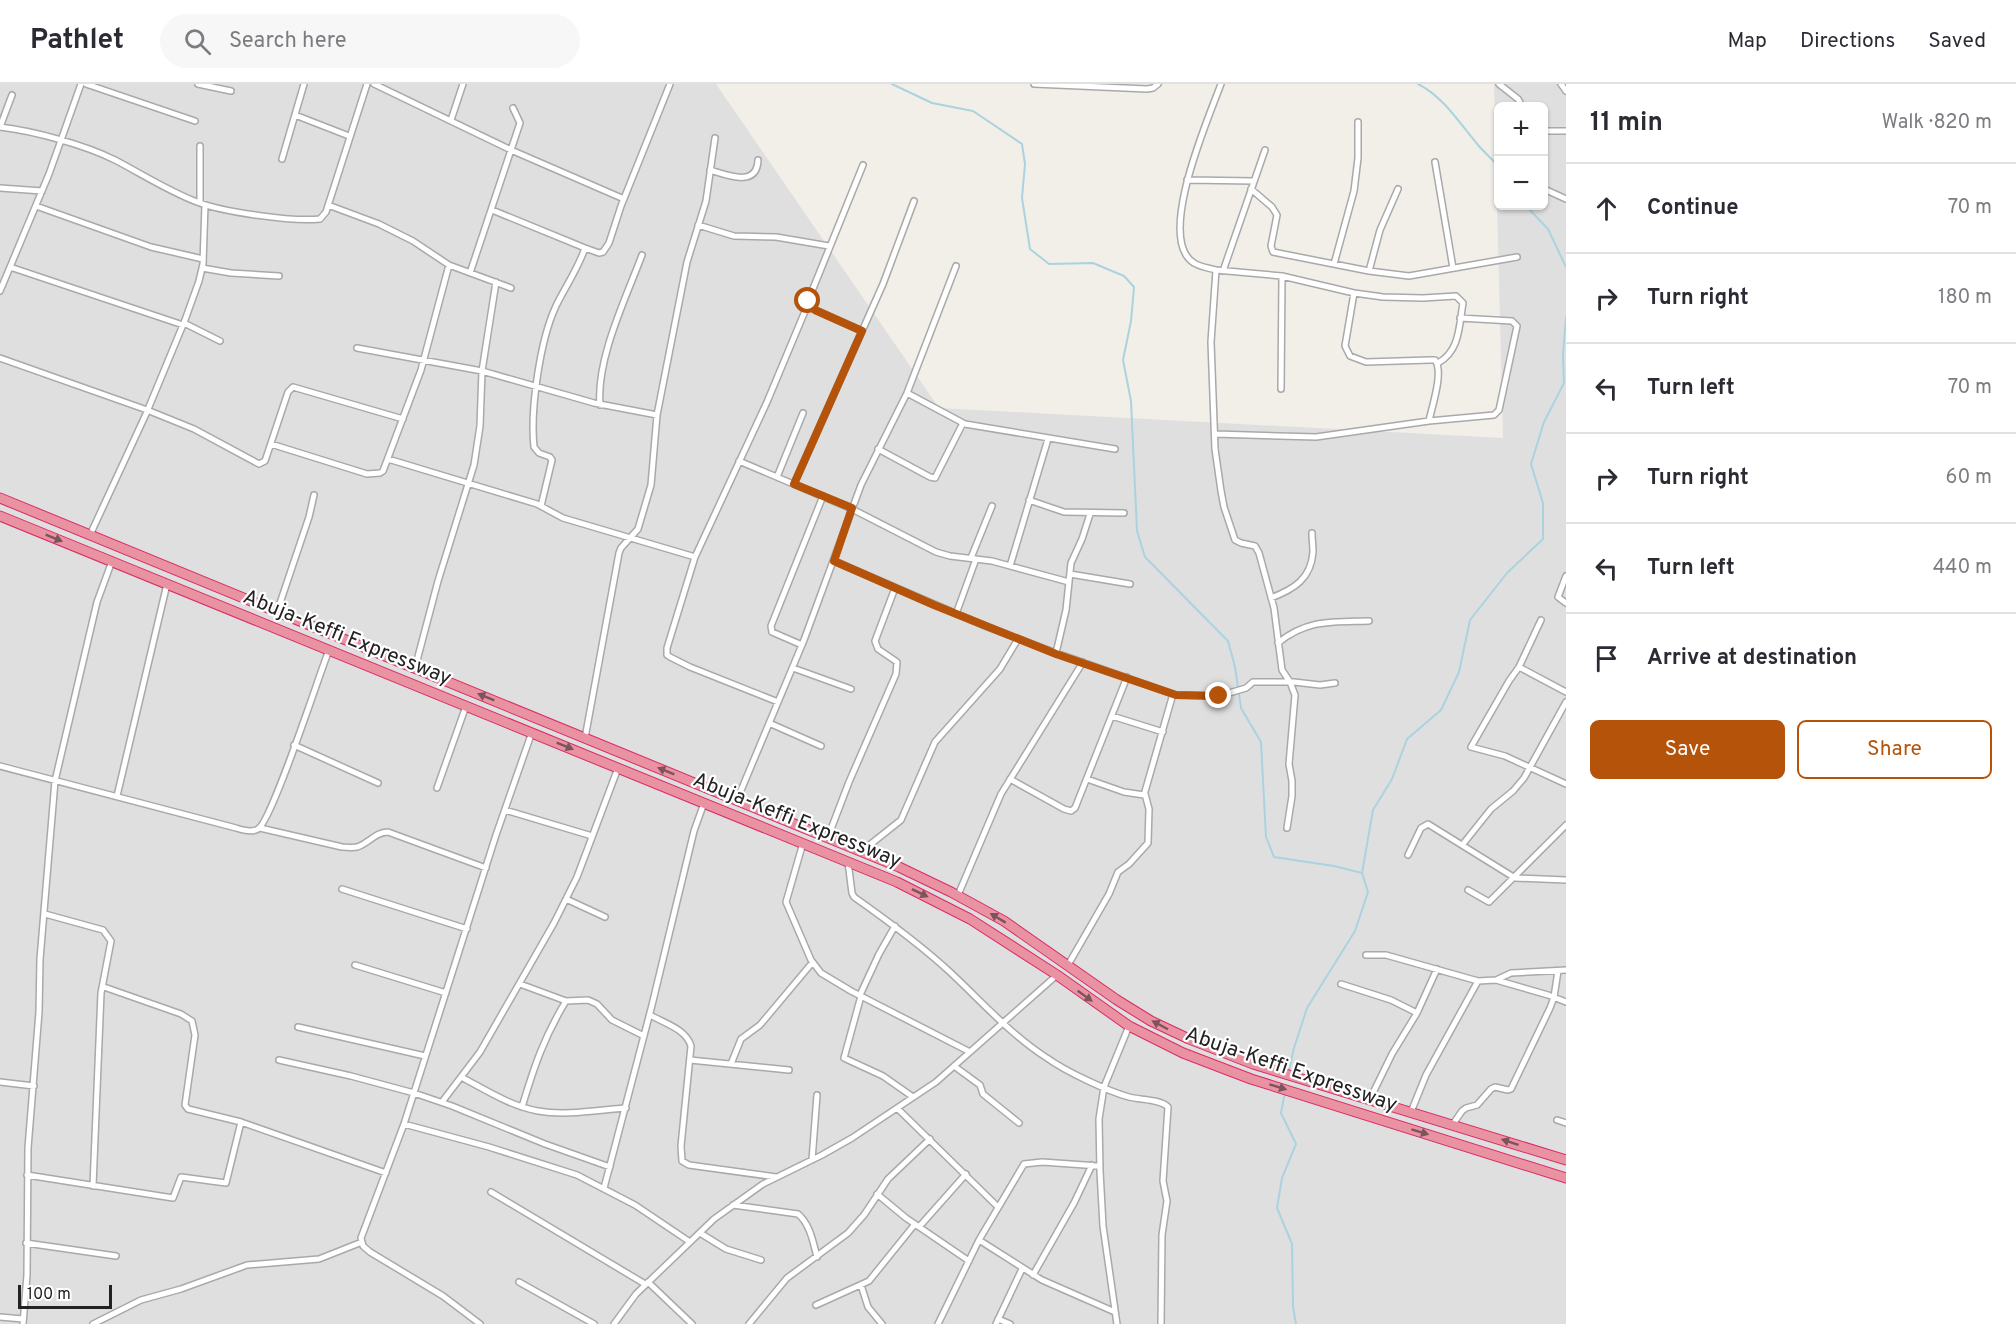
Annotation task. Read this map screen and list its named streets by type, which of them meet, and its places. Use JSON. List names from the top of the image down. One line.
{"streets":{"highway":["Abuja-Keffi Expressway"]},"scale_bar":"100 m","page":{"header":"Pathlet","search":"Search here","nav":["Map","Directions","Saved"],"heading":["11 min","Walk · 820 m"],"map_buttons":["+","−"],"list":[["Continue","70 m"],["Turn right","180 m"],["Turn left","70 m"],["Turn right","60 m"],["Turn left","440 m"],"Arrive at destination"],"buttons":["Save","Share"],"scale":"100 m"}}
